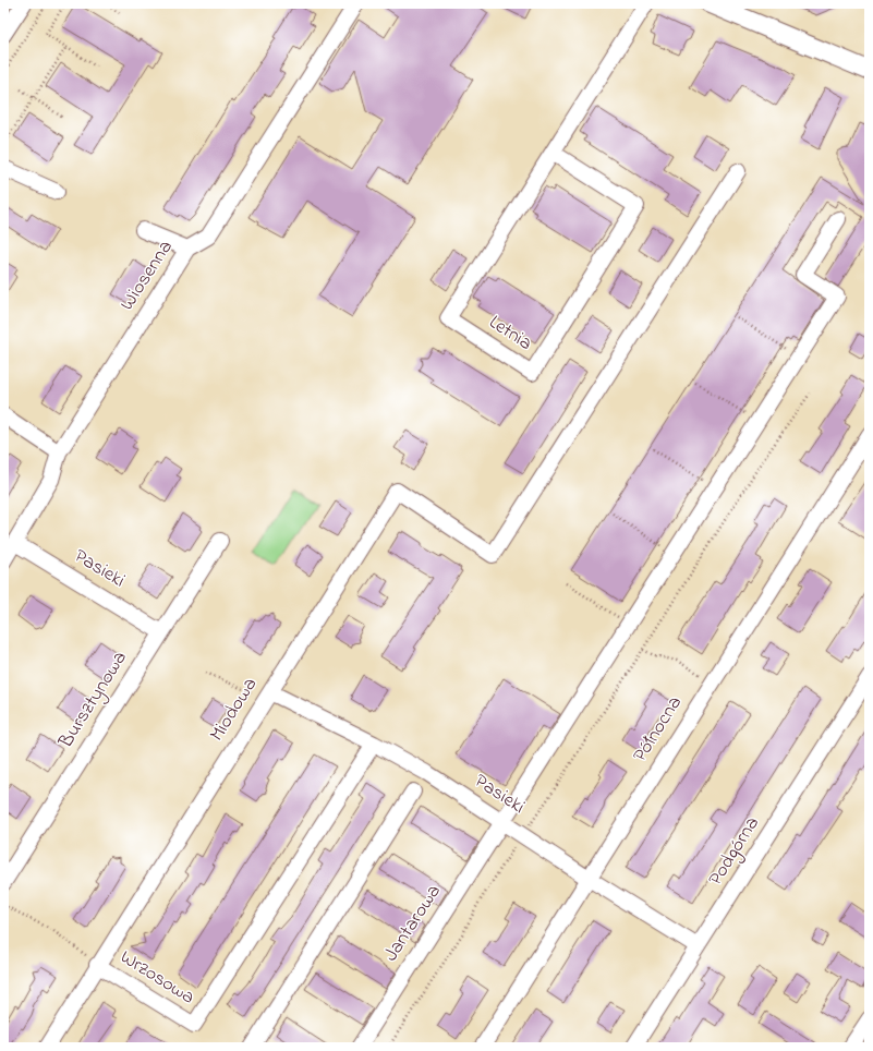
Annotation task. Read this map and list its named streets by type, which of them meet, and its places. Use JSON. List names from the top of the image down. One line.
{"streets":{"street":["Wiosenna","Letnia","Pasieki","Bursztynowa","Miodowa","Północna","Podgórna","Jantarowa","Wrzosowa"]},"crossings":[["Wiosenna","Pasieki"],["Pasieki","Bursztynowa"],["Pasieki","Miodowa"],["Pasieki","Północna"],["Pasieki","Podgórna"],["Pasieki","Jantarowa"],["Pasieki","Wrzosowa"],["Miodowa","Wrzosowa"]]}
